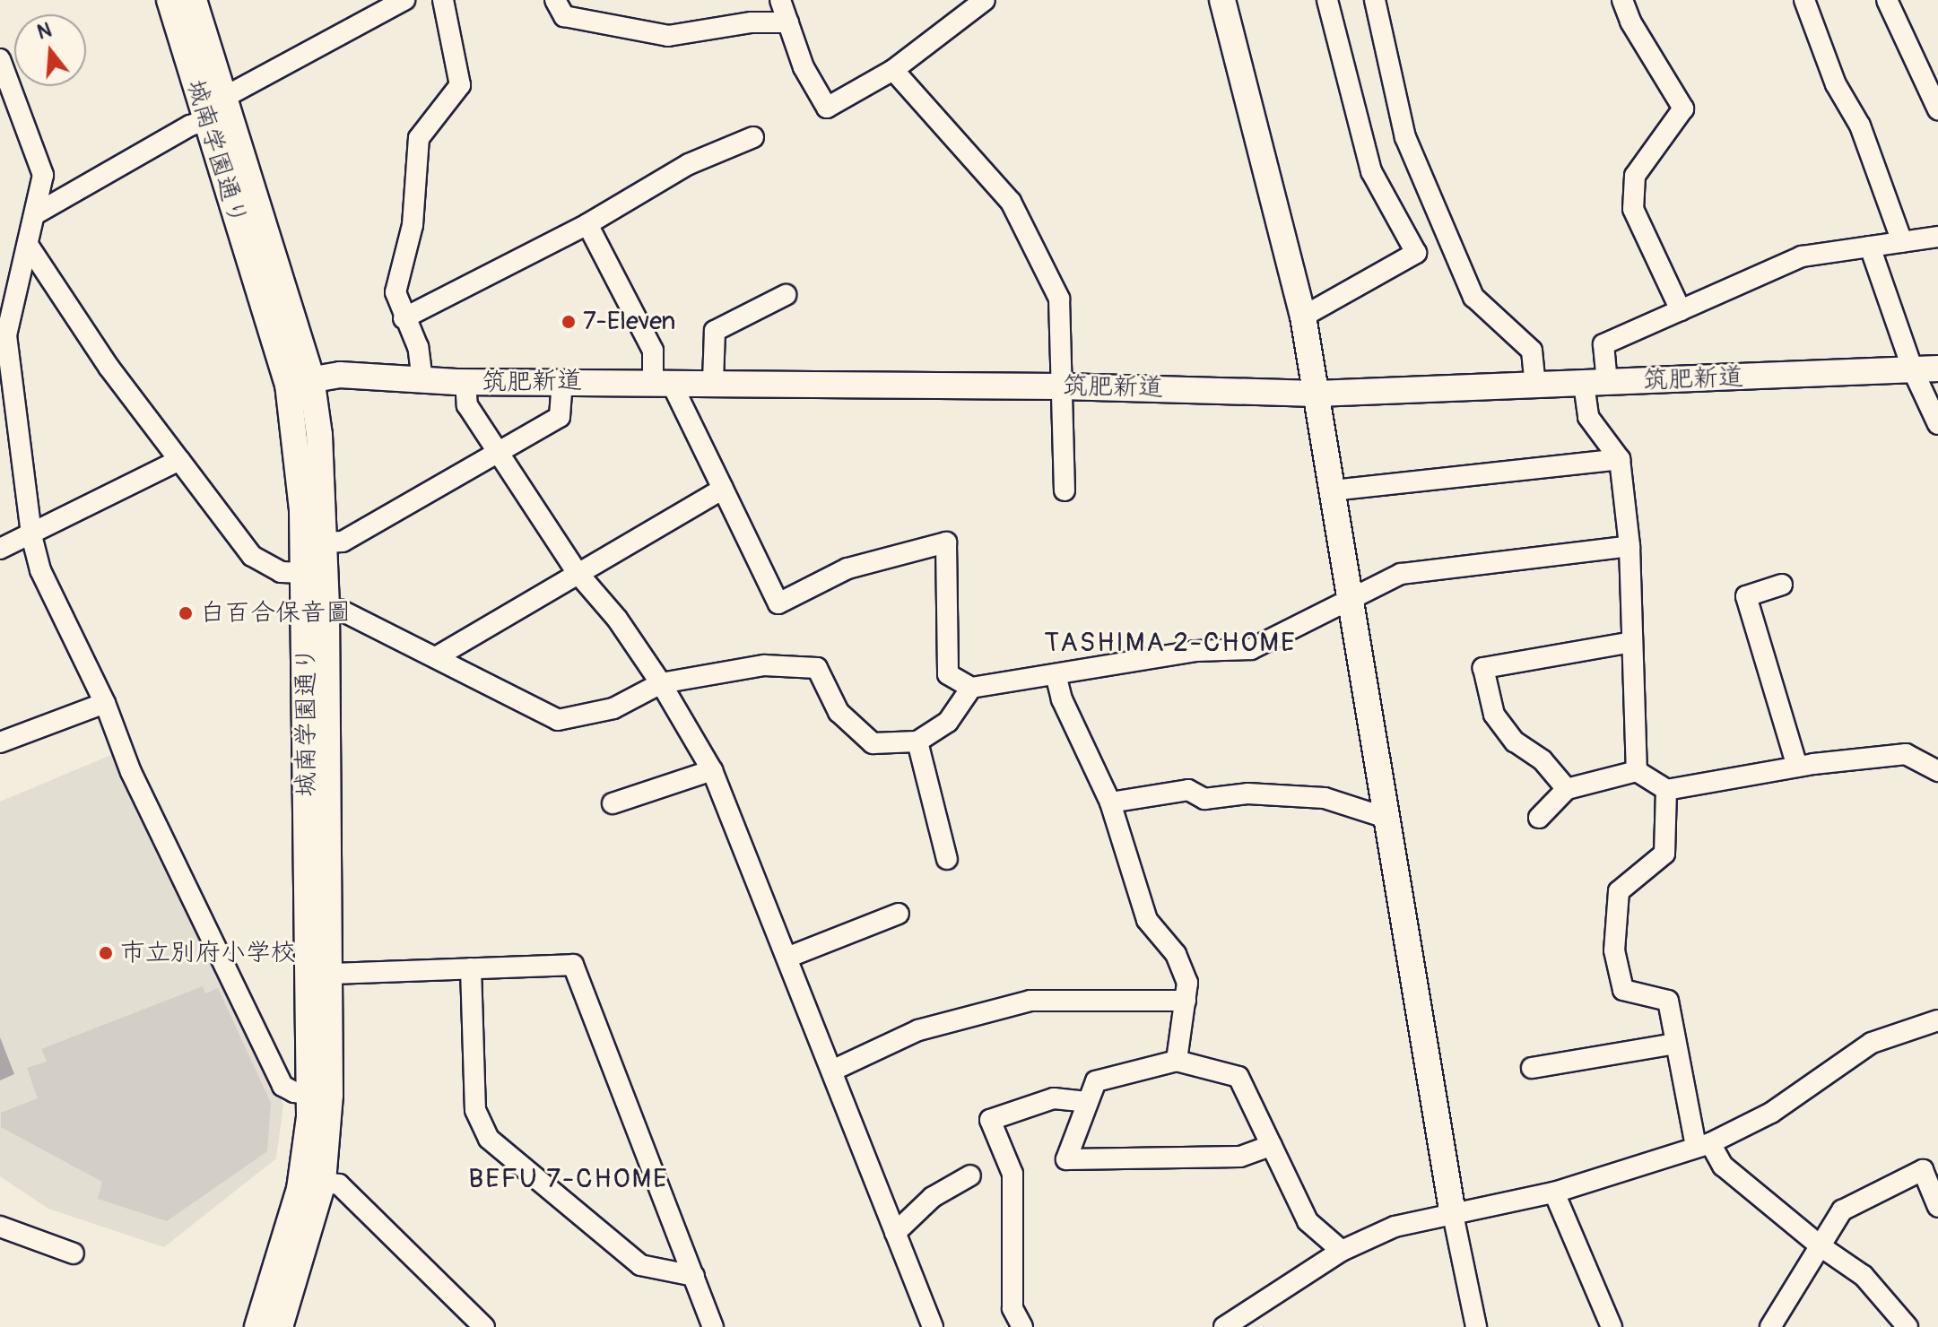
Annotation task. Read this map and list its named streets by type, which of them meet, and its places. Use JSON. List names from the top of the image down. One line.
{"streets":{"street":["城南学園通り","筑肥新道"]},"crossings":[["城南学園通り","筑肥新道"]],"districts":["TASHIMA 2-CHOME","BEFU 7-CHOME"],"places":["7-Eleven","白百合保音圖","市立別府小学校"],"north":"top"}
